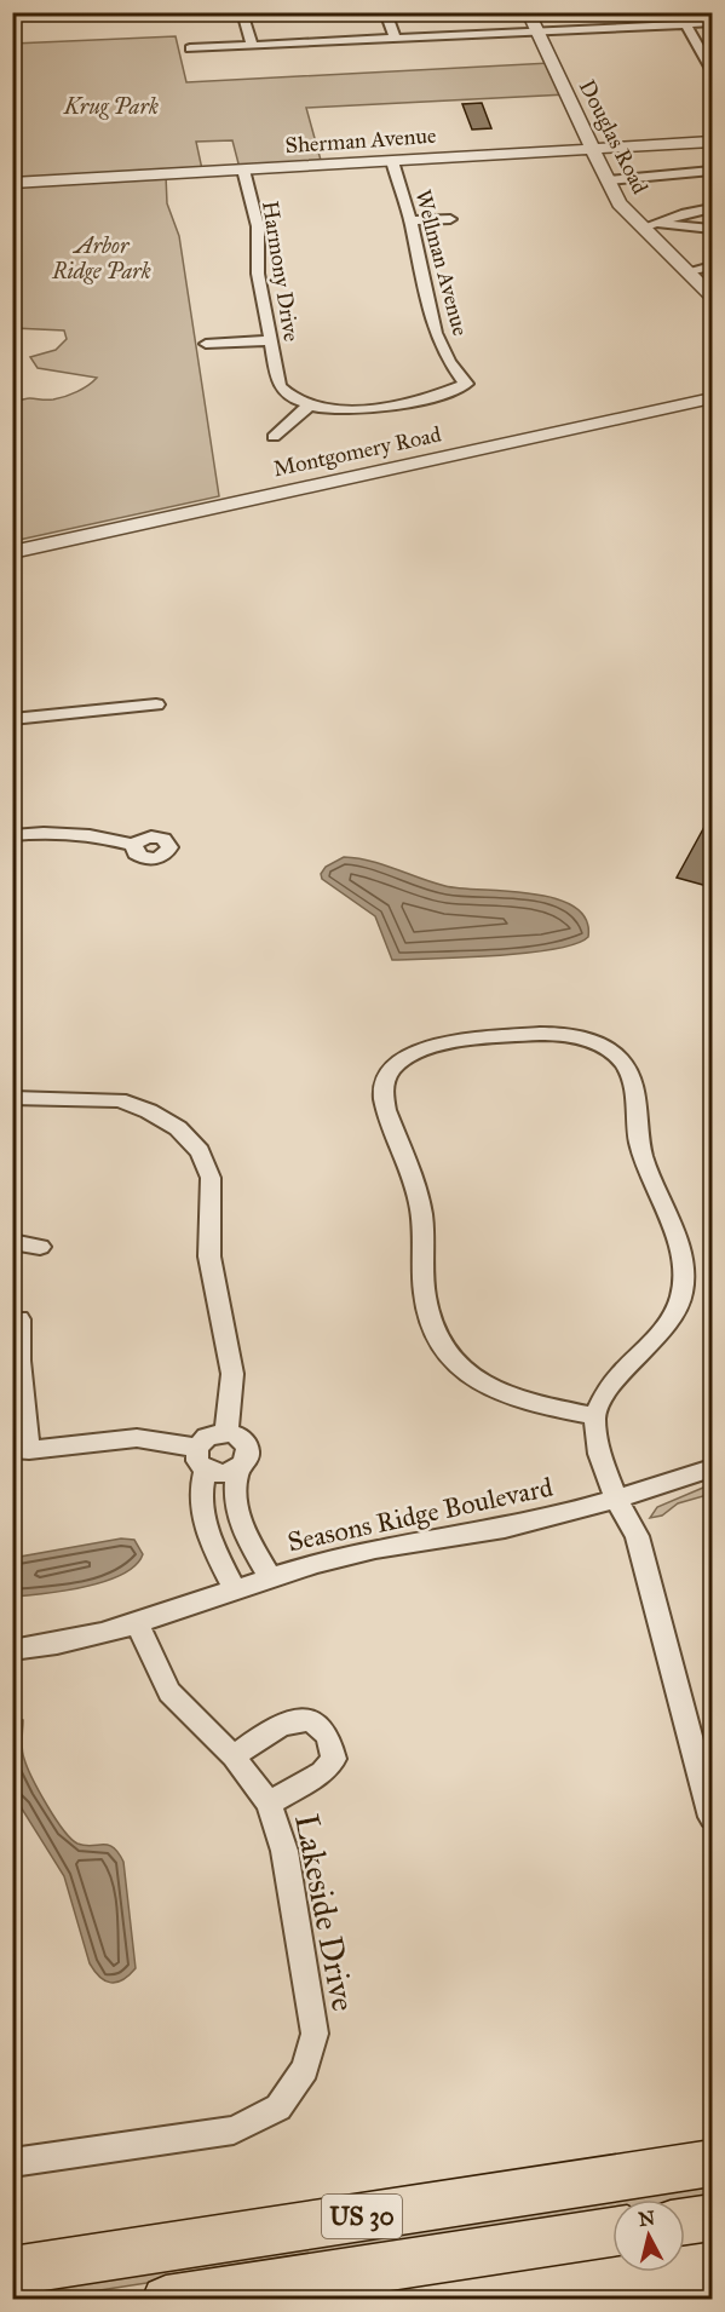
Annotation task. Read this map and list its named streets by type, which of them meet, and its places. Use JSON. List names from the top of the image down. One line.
{"streets":{"main road":["US 30"],"street":["Douglas Road","Sherman Avenue","Wellman Avenue","Harmony Drive","Montgomery Road","Seasons Ridge Boulevard","Lakeside Drive"]},"crossings":[["Douglas Road","Sherman Avenue"],["Sherman Avenue","Wellman Avenue"],["Sherman Avenue","Harmony Drive"],["Wellman Avenue","Harmony Drive"],["Seasons Ridge Boulevard","Lakeside Drive"]],"parks":["Krug Park","Arbor Ridge Park"],"north":"top"}
